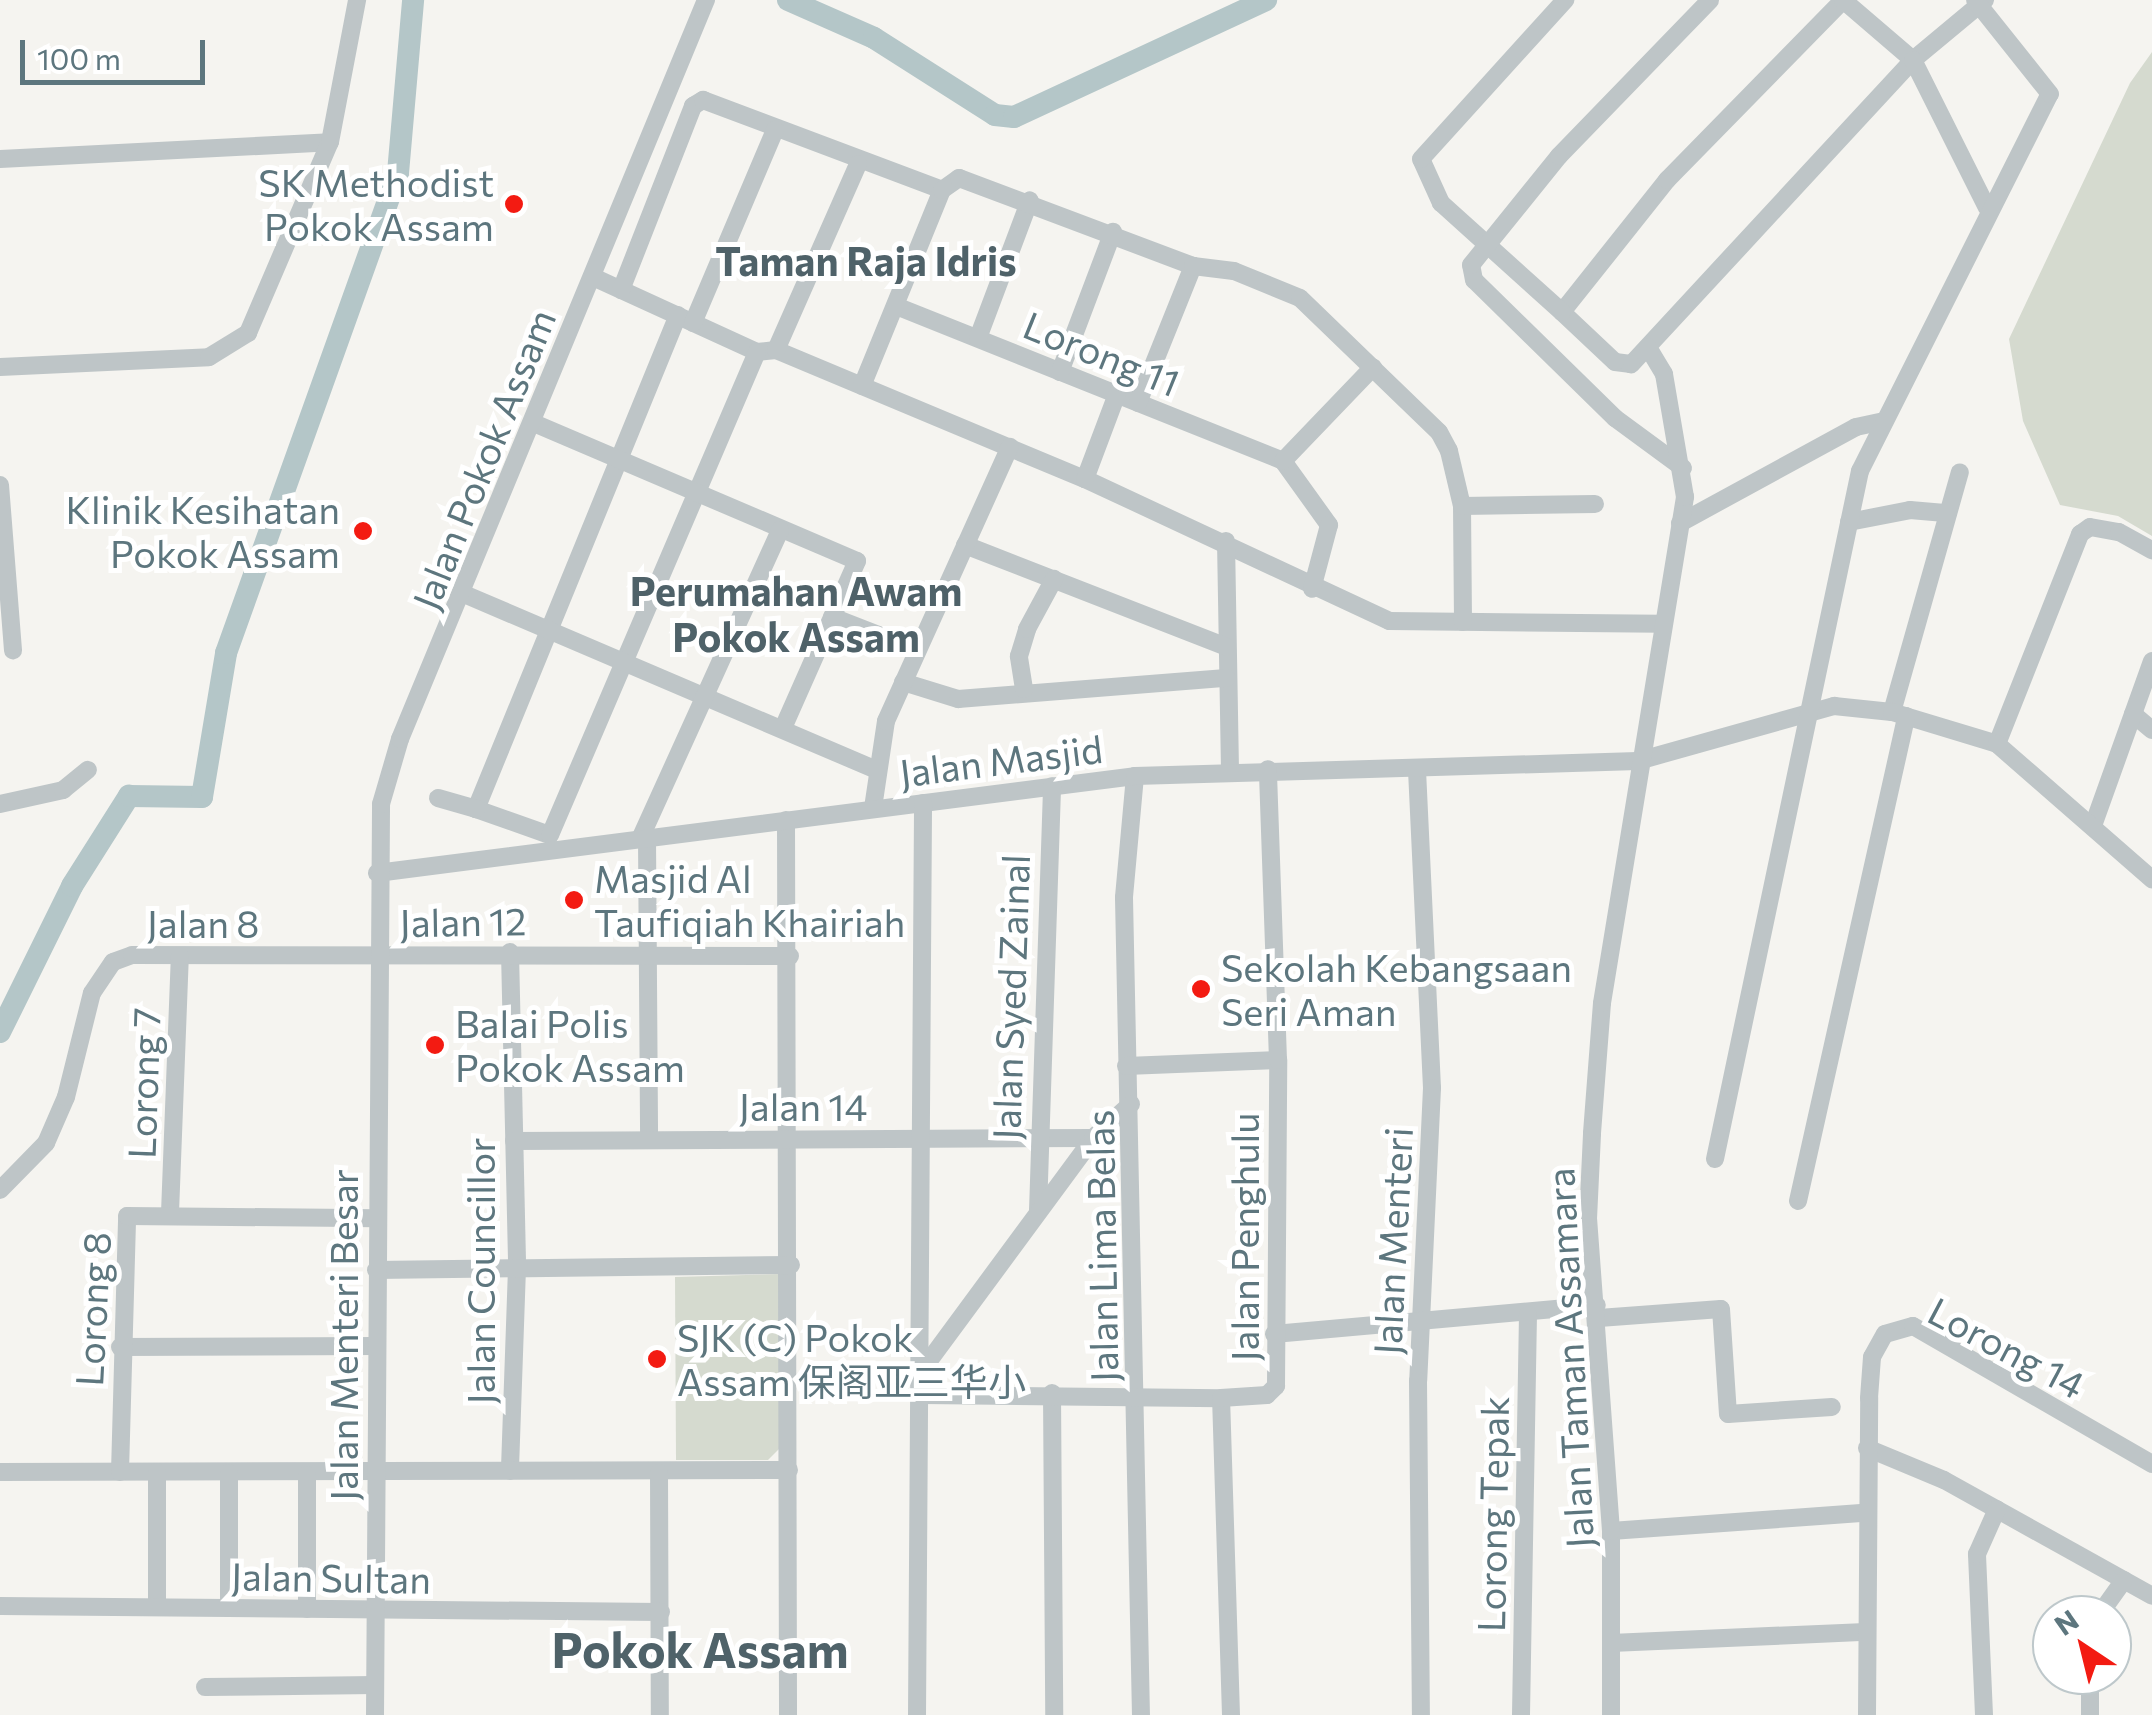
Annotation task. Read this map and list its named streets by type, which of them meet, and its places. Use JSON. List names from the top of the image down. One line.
{"streets":{"street":["Lorong 11","Jalan Pokok Assam","Jalan Masjid","Jalan 12","Jalan 8","Jalan Syed Zainal","Lorong 7","Jalan 14","Jalan Penghulu","Jalan Menteri","Jalan Lima Belas","Jalan Councillor","Lorong 8","Jalan Menteri Besar","Lorong 14","Jalan Taman Assamara","Lorong Tepak","Jalan Sultan"]},"crossings":[["Jalan Pokok Assam","Jalan Masjid"],["Jalan Pokok Assam","Jalan 12"],["Jalan Pokok Assam","Jalan 8"],["Jalan Pokok Assam","Jalan Menteri Besar"],["Jalan Masjid","Jalan Syed Zainal"],["Jalan Masjid","Jalan Penghulu"],["Jalan Masjid","Jalan Menteri"],["Jalan Masjid","Jalan Lima Belas"],["Jalan Masjid","Jalan Taman Assamara"],["Jalan 12","Jalan 8"],["Jalan 12","Jalan Councillor"],["Jalan 12","Jalan Menteri Besar"],["Jalan 8","Lorong 7"],["Jalan 8","Jalan Menteri Besar"],["Jalan Syed Zainal","Jalan 14"],["Lorong 7","Lorong 8"],["Jalan 14","Jalan Councillor"],["Lorong 8","Jalan Menteri Besar"],["Jalan Menteri Besar","Jalan Sultan"]],"districts":["Taman Raja Idris","Perumahan Awam Pokok Assam","Pokok Assam"],"places":["SK Methodist Pokok Assam","Klinik Kesihatan Pokok Assam","Masjid Al Taufiqiah Khairiah","Sekolah Kebangsaan Seri Aman","Balai Polis Pokok Assam","SJK (C) Pokok Assam 保阁亚三华小"],"scale_bar":"100 m","north":"top left"}
